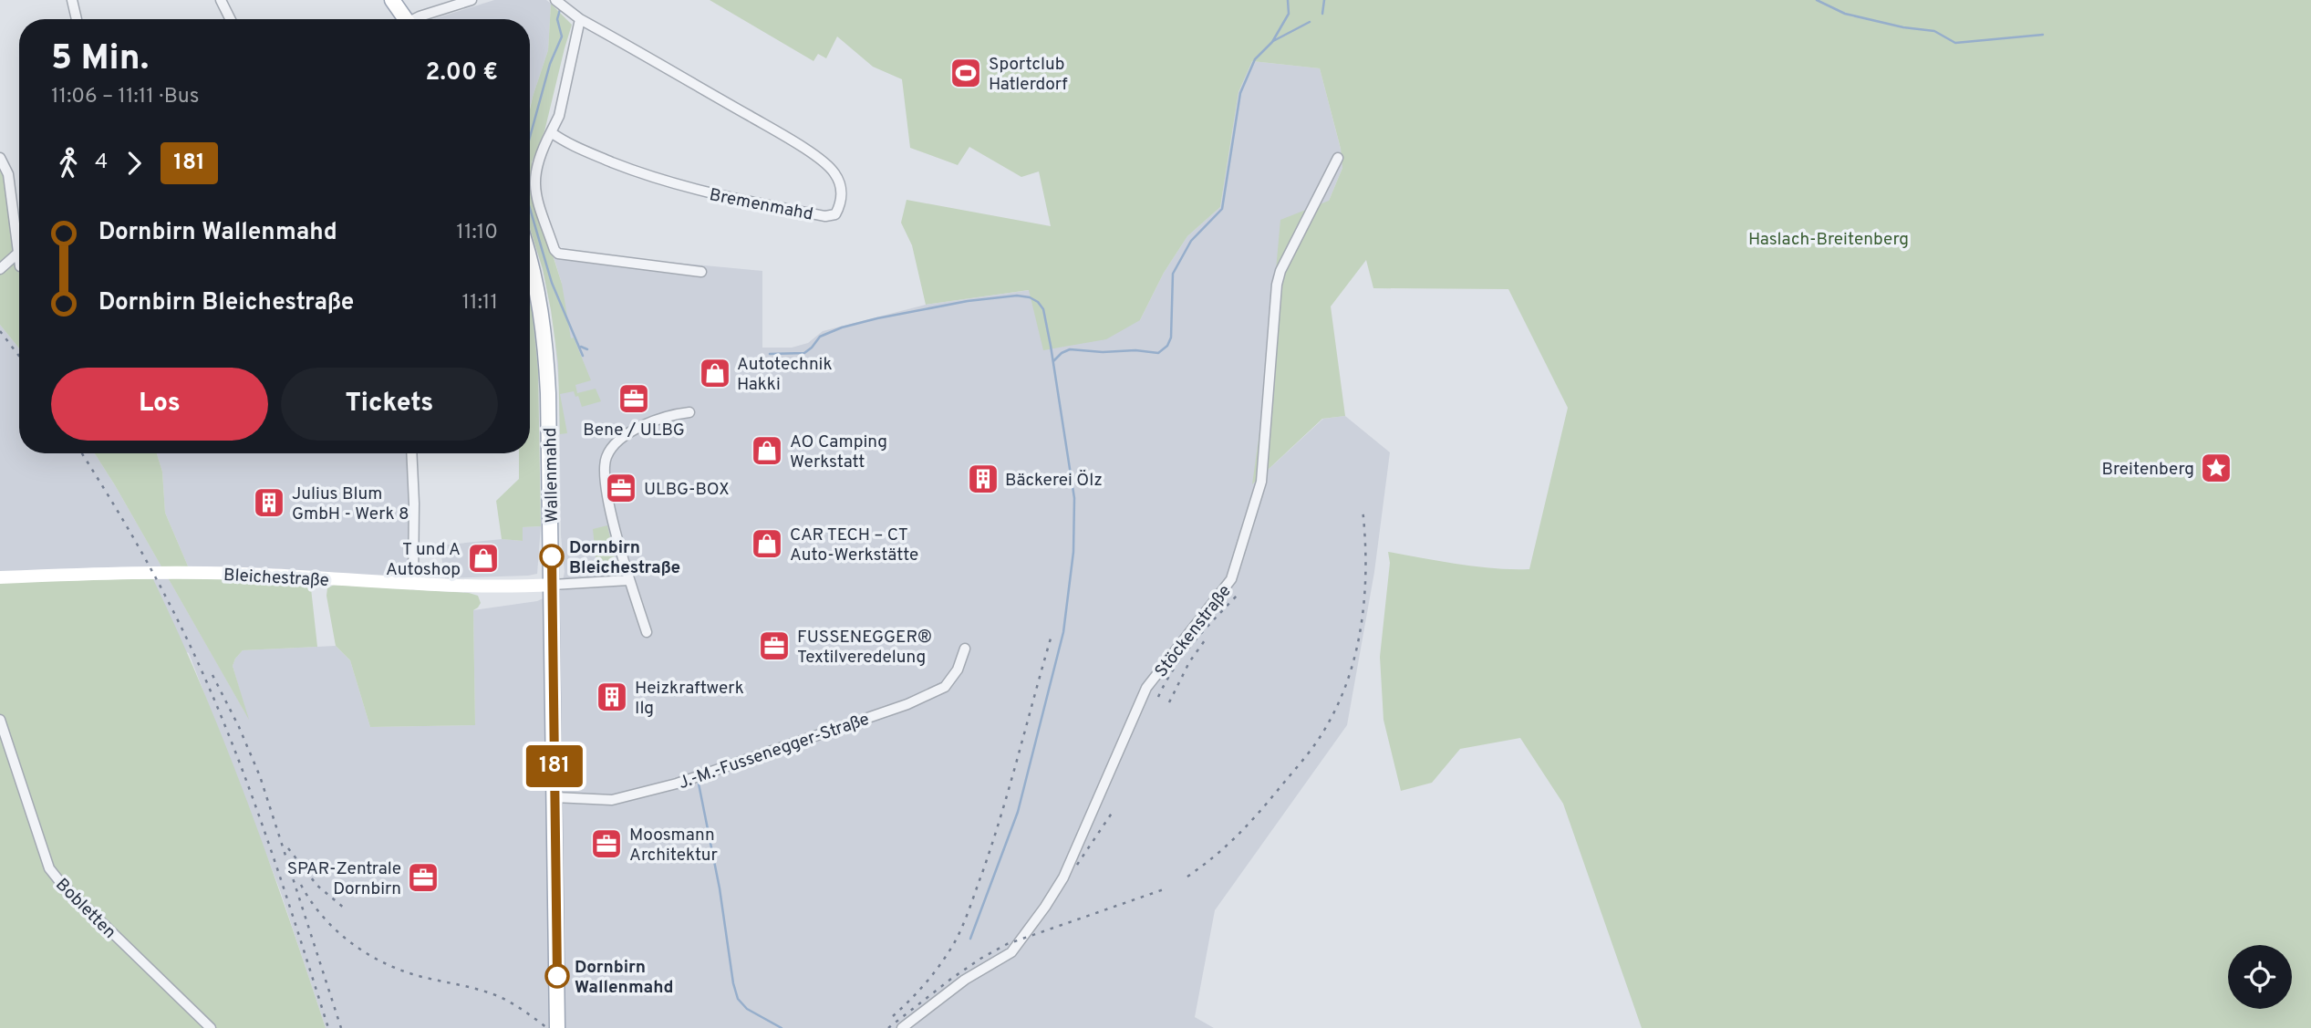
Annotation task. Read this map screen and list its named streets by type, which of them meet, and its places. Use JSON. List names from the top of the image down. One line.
{"streets":{"main road":["Wallenmahd","Bleichestraße"],"street":["Bremenmahd","Stöckenstraße","J.-M.-Fussenegger-Straße","Bobletten"]},"crossings":[["Wallenmahd","Bleichestraße"],["Wallenmahd","J.-M.-Fussenegger-Straße"]],"parks":["Haslach-Breitenberg"],"places":{"sports":["Sportclub Hatlerdorf"],"shop":["Autotechnik Hakki","AO Camping Werkstatt","CAR TECH – CT Auto-Werkstätte","T und A Autoshop"],"office":["Bene / ULBG","ULBG-BOX","FUSSENEGGER® Textilveredelung","Moosmann Architektur","SPAR-Zentrale Dornbirn"],"place":["Breitenberg"],"building":["Bäckerei Ölz","Julius Blum GmbH - Werk 8","Heizkraftwerk Ilg"],"other":["Dornbirn Bleichestraße","Dornbirn Wallenmahd"]},"lines":["bus line 181"],"page":{"on_map":"181","heading":["5 Min.","11:06 – 11:11 · Bus","2.00 €"],"legs":["4","181"],"list":[{"name":"Dornbirn Wallenmahd","value":"11:10"},{"name":"Dornbirn Bleichestraße","value":"11:11"}],"buttons":["Los","Tickets"]}}
